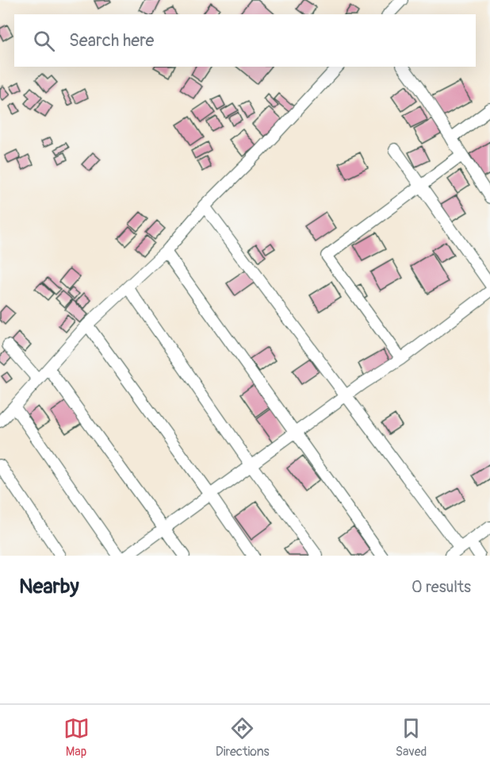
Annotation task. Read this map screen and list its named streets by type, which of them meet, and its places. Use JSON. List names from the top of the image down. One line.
{"page":{"search":"Search here","heading":["Nearby","0 results"],"nav":["Map","Directions","Saved"]}}
